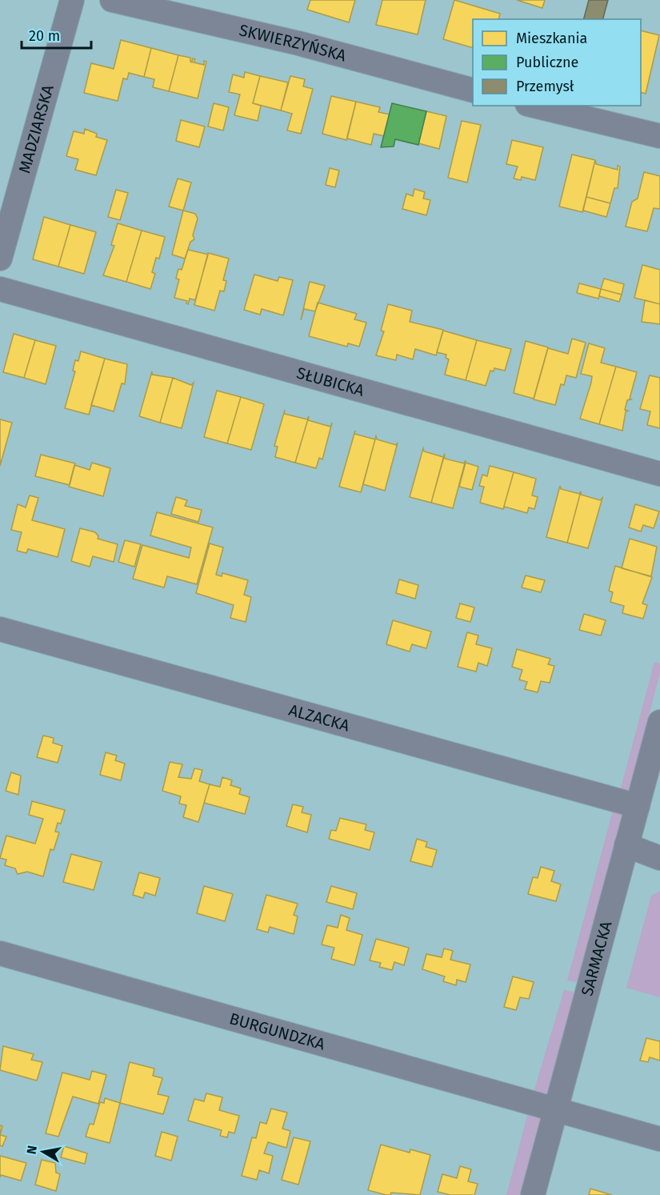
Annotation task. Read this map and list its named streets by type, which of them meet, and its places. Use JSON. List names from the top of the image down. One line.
{"streets":{"street":["SKWIERZYŃSKA","MADZIARSKA","SŁUBICKA","ALZACKA","SARMACKA","BURGUNDZKA"]},"crossings":[["ALZACKA","SARMACKA"],["SARMACKA","BURGUNDZKA"]],"legend":["Mieszkania","Publiczne","Przemysł"],"scale_bar":"20 m","north":"left"}
